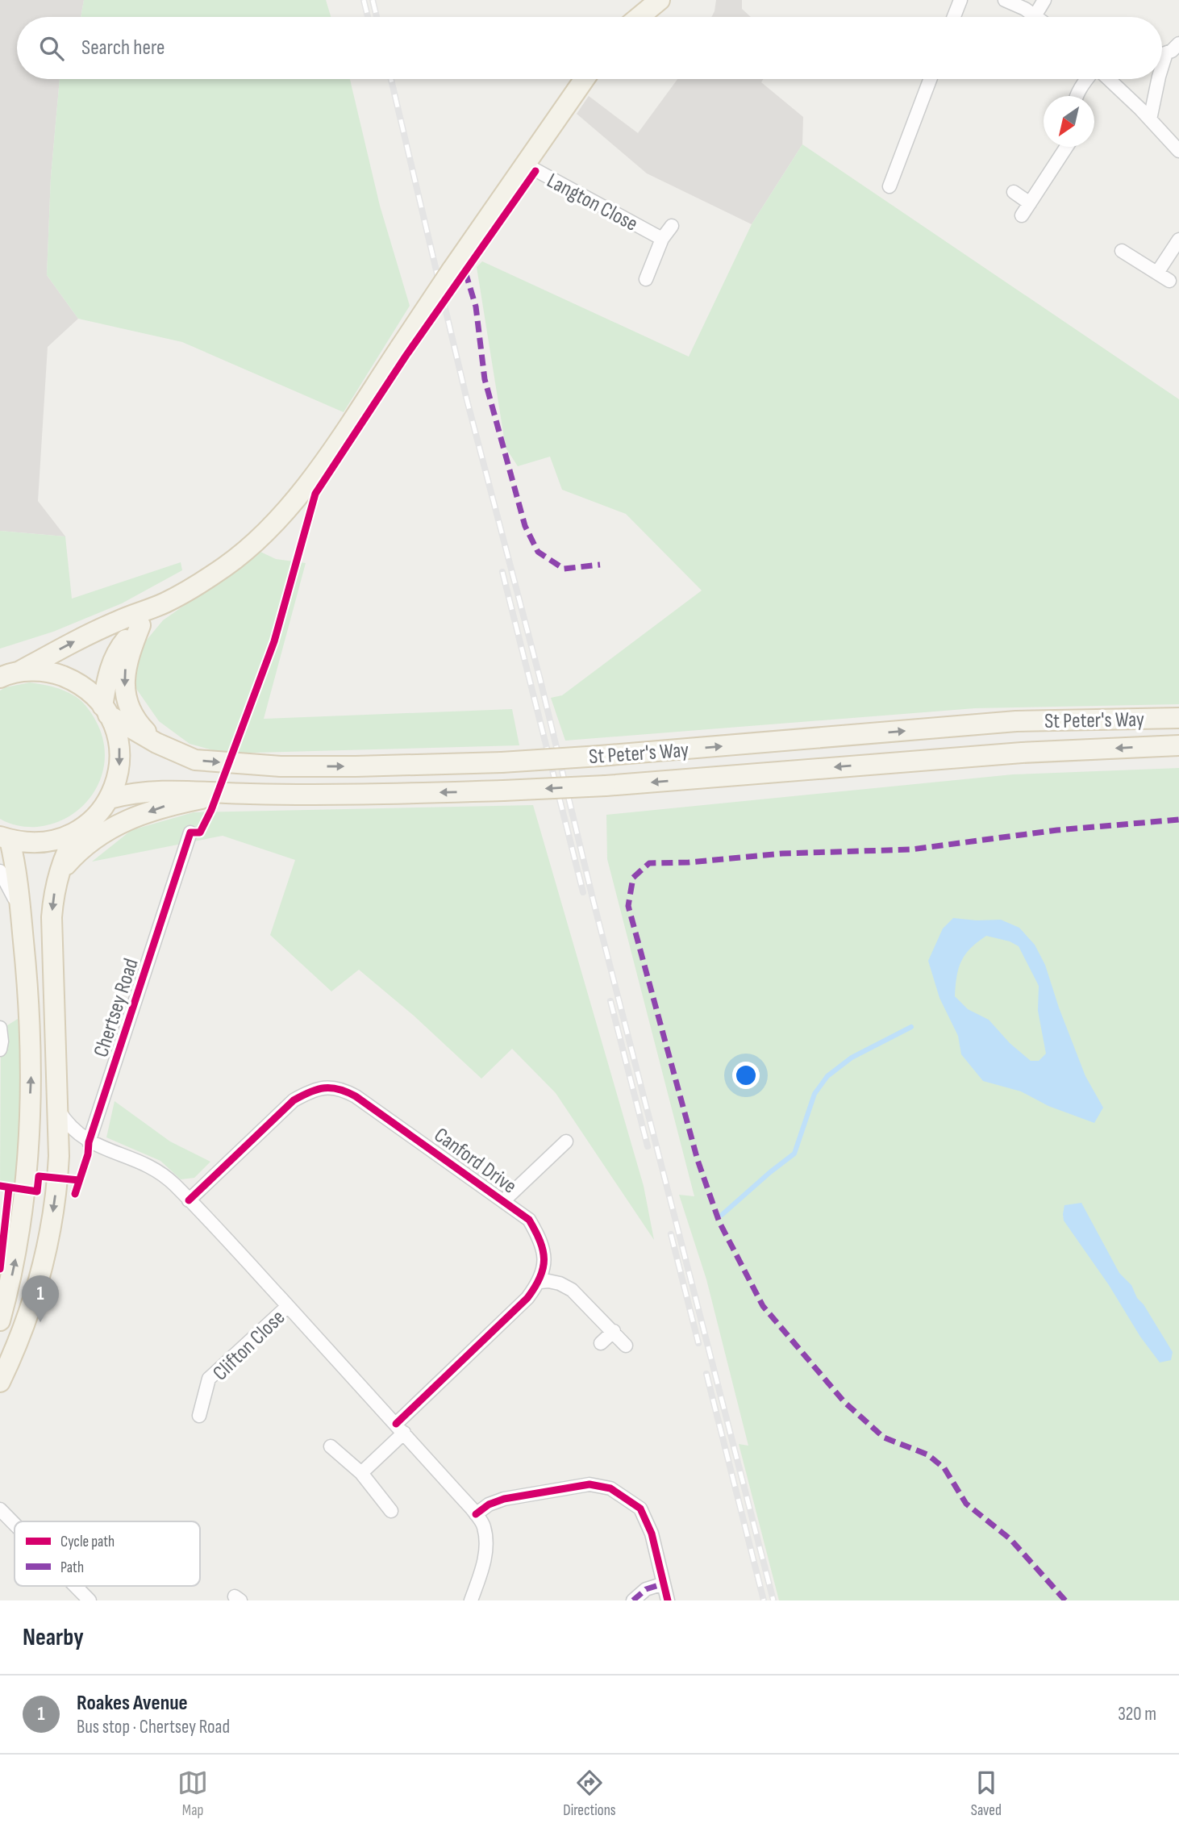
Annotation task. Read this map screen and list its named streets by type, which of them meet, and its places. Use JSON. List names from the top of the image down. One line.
{"streets":{"main road":["St Peter's Way"],"street":["Langton Close","Chertsey Road","Canford Drive","Clifton Close"]},"legend":["Cycle path","Path"],"north":"bottom left","page":{"search":"Search here","pins":"1","heading":"Nearby","list":[{"mark":"1","name":"Roakes Avenue","note":"Bus stop · Chertsey Road","value":"320 m"}],"nav":["Map","Directions","Saved"]}}
